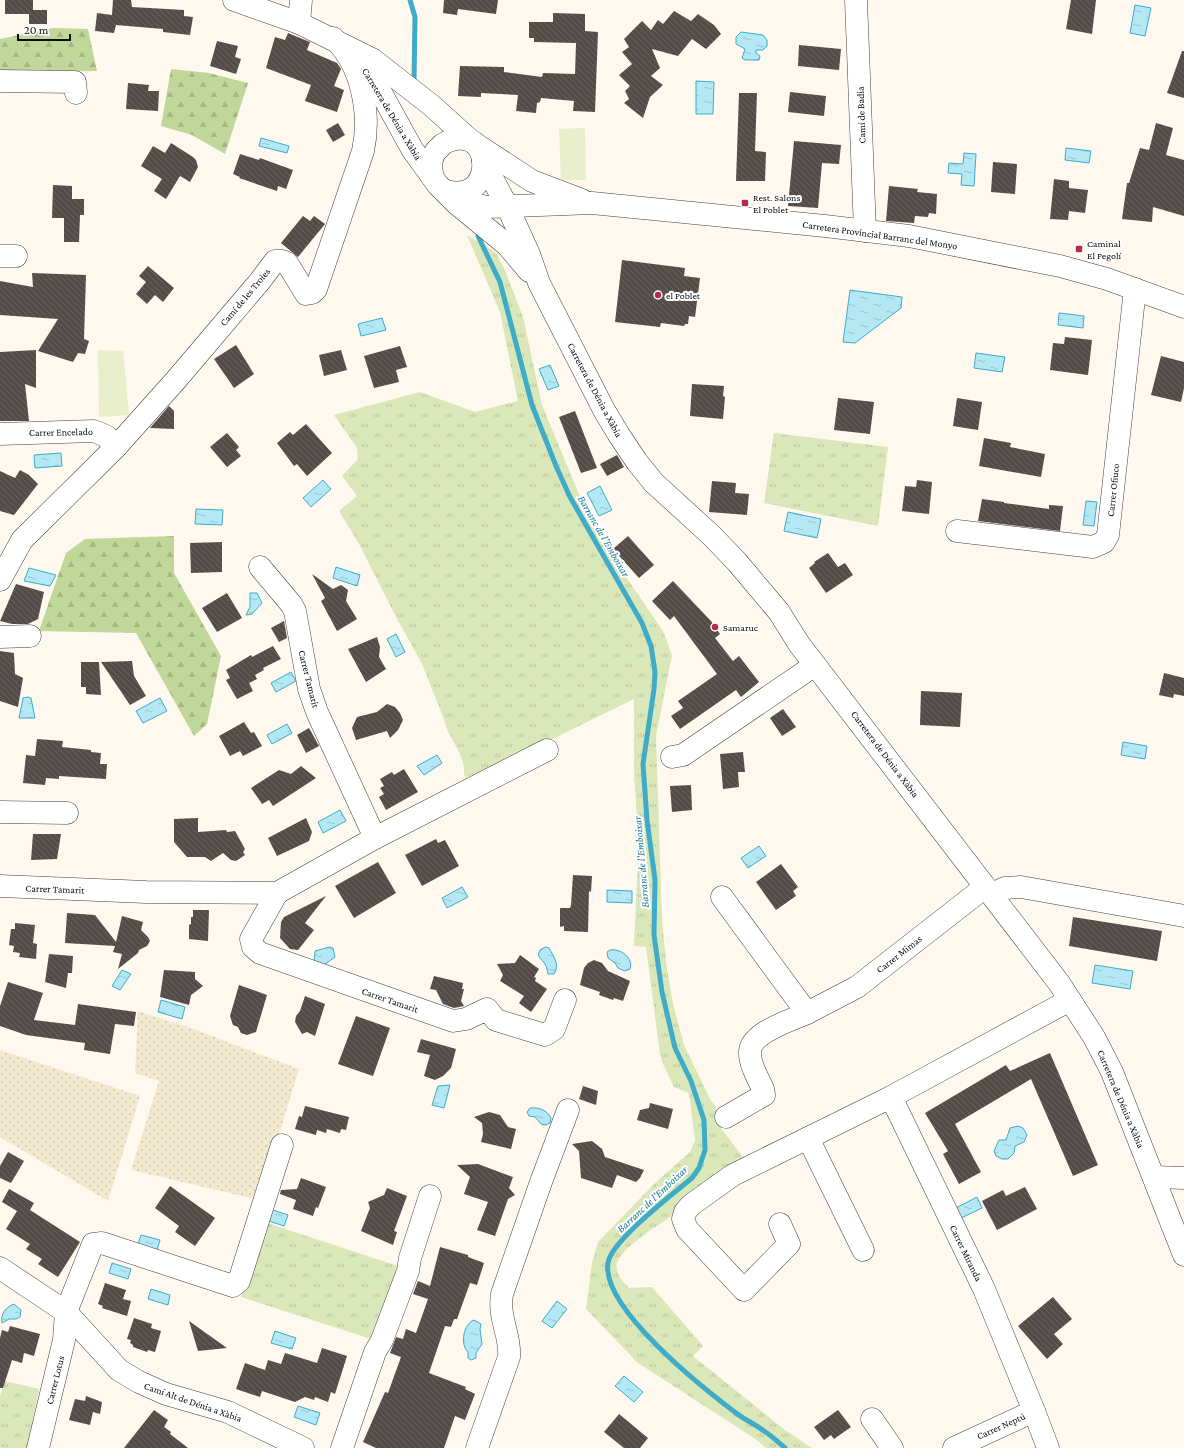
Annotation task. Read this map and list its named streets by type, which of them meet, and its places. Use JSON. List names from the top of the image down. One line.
{"streets":{"street":["Carretera de Dénia a Xàbia","Camí de Badia","Carretera Provincial Barranc del Monyo","Camí de les Troies","Carrer Encelado","Carrer Ofiuco","Carrer Tamarit","Carrer Mimas","Carrer Miranda","Carrer Lotus","Camí Alt de Dénia a Xàbia","Carrer Neptú"]},"crossings":[["Carretera de Dénia a Xàbia","Carretera Provincial Barranc del Monyo"],["Carretera de Dénia a Xàbia","Camí de les Troies"],["Carretera de Dénia a Xàbia","Carrer Mimas"],["Camí de Badia","Carretera Provincial Barranc del Monyo"],["Carretera Provincial Barranc del Monyo","Carrer Ofiuco"],["Camí de les Troies","Carrer Encelado"],["Carrer Miranda","Carrer Neptú"],["Carrer Lotus","Camí Alt de Dénia a Xàbia"]],"water":["Barranc de l'Emboixar"],"places":{"transit":["Rest. Salons El Poblet","Caminal El Pegolí"],"other":["el Poblet","Samaruc"]},"scale_bar":"20 m"}
